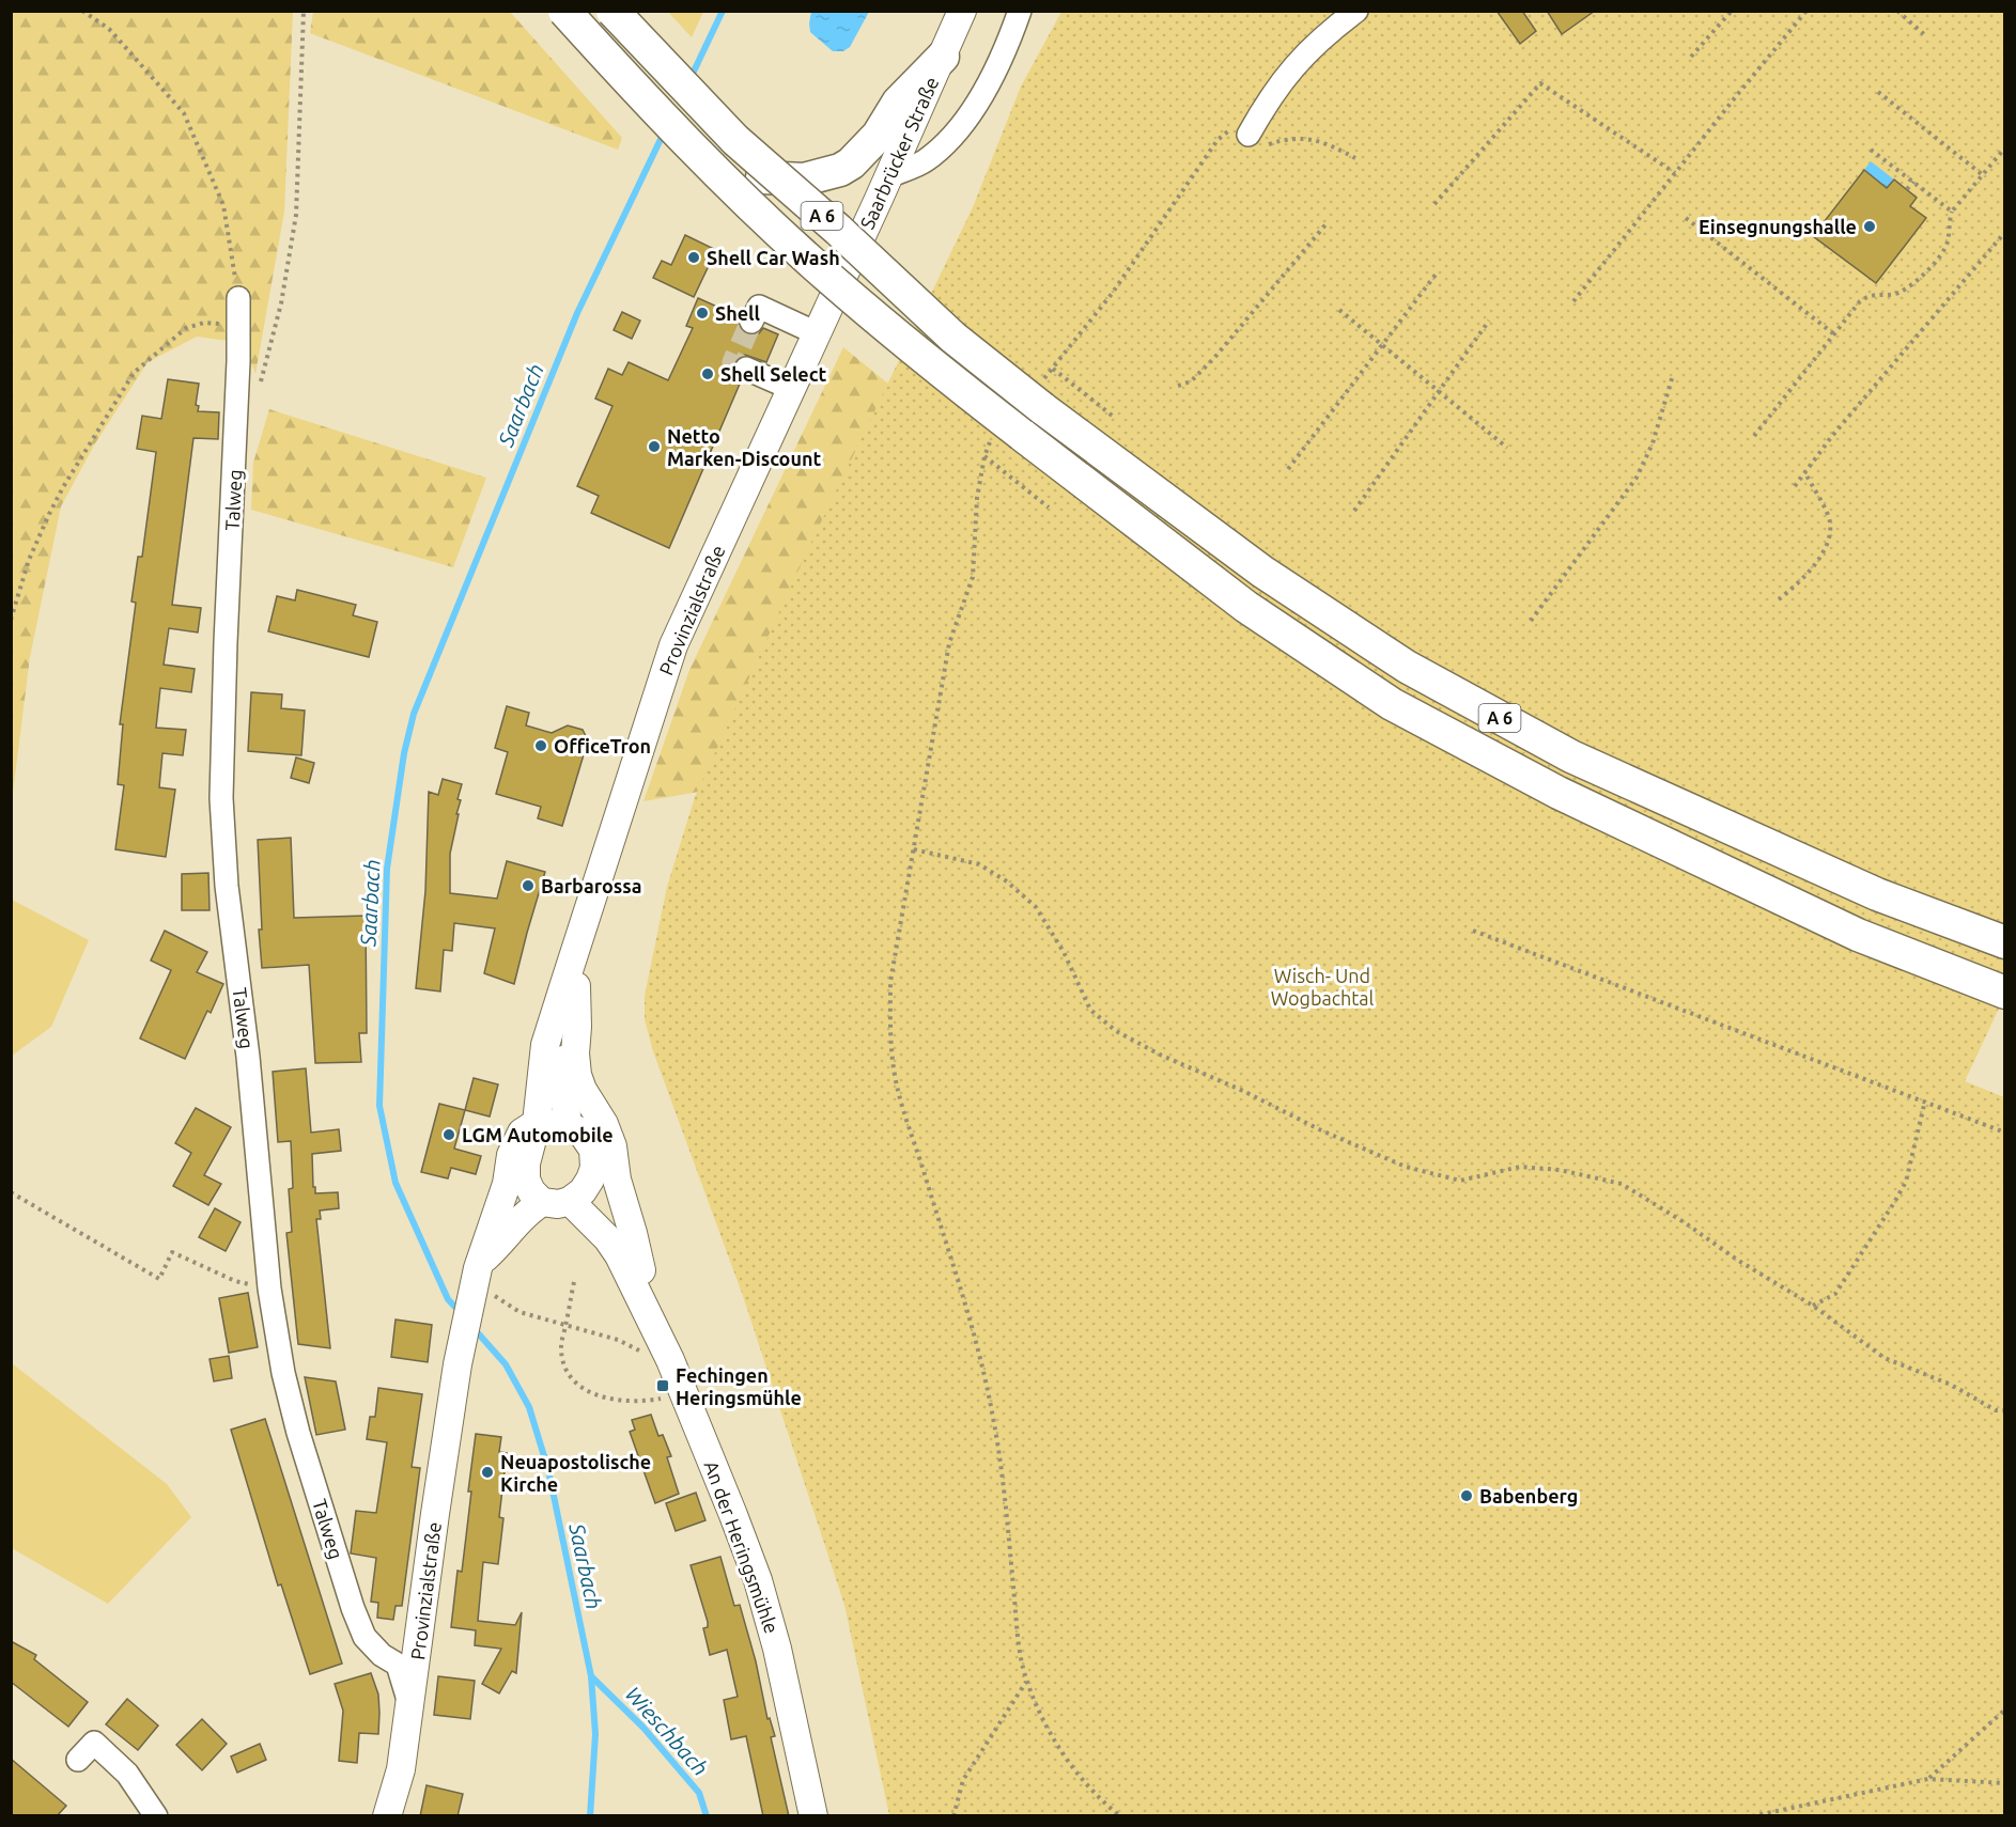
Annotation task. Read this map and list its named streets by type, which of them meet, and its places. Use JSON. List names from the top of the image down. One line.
{"streets":{"highway":["A 6"],"main road":["Saarbrücker Straße","Provinzialstraße","An der Heringsmühle"],"street":["Talweg"]},"crossings":[["Saarbrücker Straße","A 6"],["Saarbrücker Straße","Provinzialstraße"],["A 6","Provinzialstraße"],["Talweg","Provinzialstraße"],["Provinzialstraße","An der Heringsmühle"]],"water":["Saarbach","Wieschbach"],"parks":["Wisch- Und Wogbachtal"],"places":{"other":["Einsegnungshalle","Shell Car Wash","Shell","Shell Select","Netto Marken-Discount","OfficeTron","Barbarossa","LGM Automobile","Neuapostolische Kirche","Babenberg"],"transit":["Fechingen Heringsmühle"]}}
